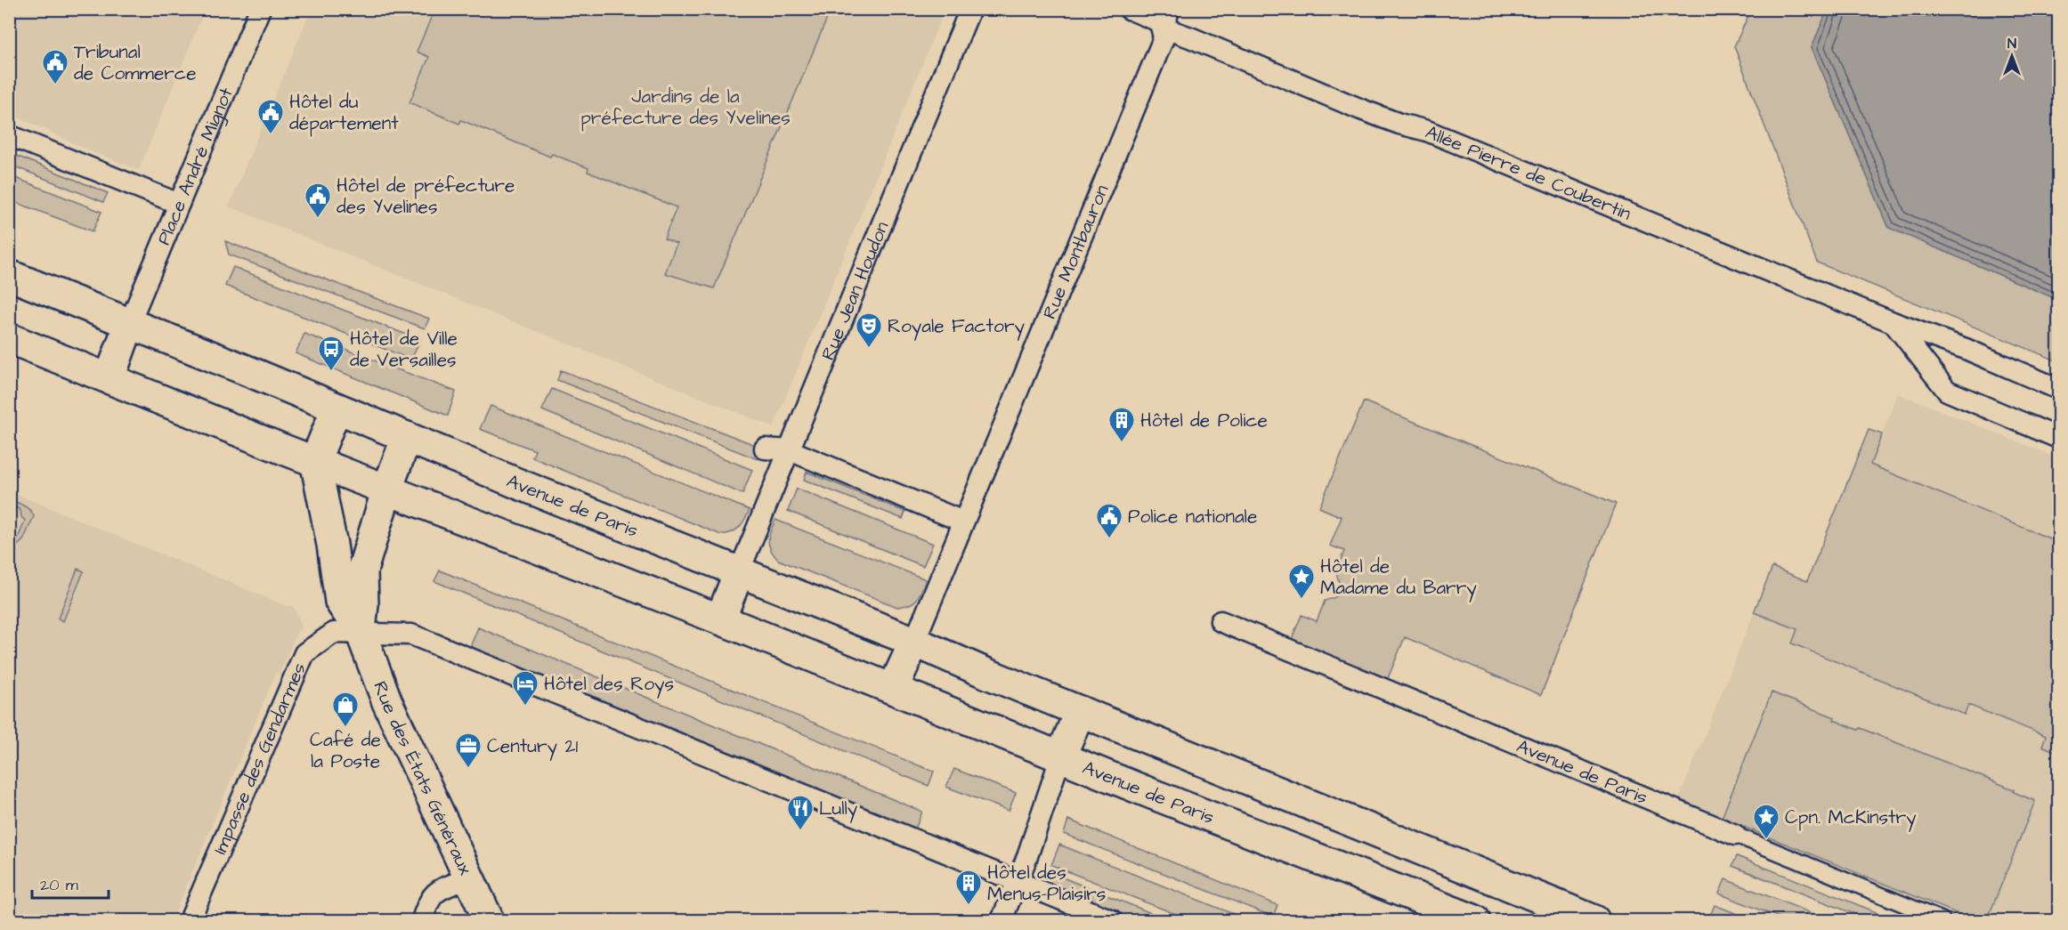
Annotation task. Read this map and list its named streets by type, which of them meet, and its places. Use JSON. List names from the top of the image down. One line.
{"streets":{"main road":["Avenue de Paris","Rue des États Généraux"],"street":["Place André Mignot","Allée Pierre de Coubertin","Rue Montbauron","Rue Jean Houdon","Impasse des Gendarmes"]},"crossings":[["Place André Mignot","Avenue de Paris"],["Allée Pierre de Coubertin","Rue Montbauron"],["Rue Montbauron","Avenue de Paris"],["Rue Jean Houdon","Avenue de Paris"],["Avenue de Paris","Rue des États Généraux"],["Impasse des Gendarmes","Rue des États Généraux"]],"parks":["Jardins de la préfecture des Yvelines"],"places":{"public building":["Tribunal de Commerce","Hôtel du département","Hôtel de préfecture des Yvelines","Police nationale"],"theatre":["Royale Factory"],"bus stop":["Hôtel de Ville de Versailles"],"building":["Hôtel de Police","Hôtel des Menus-Plaisirs"],"place":["Hôtel de Madame du Barry","Cpn. McKinstry"],"hotel":["Hôtel des Roys"],"shop":["Café de la Poste"],"office":["Century 21"],"restaurant":["Lully"]},"scale_bar":"20 m","north":"top"}
